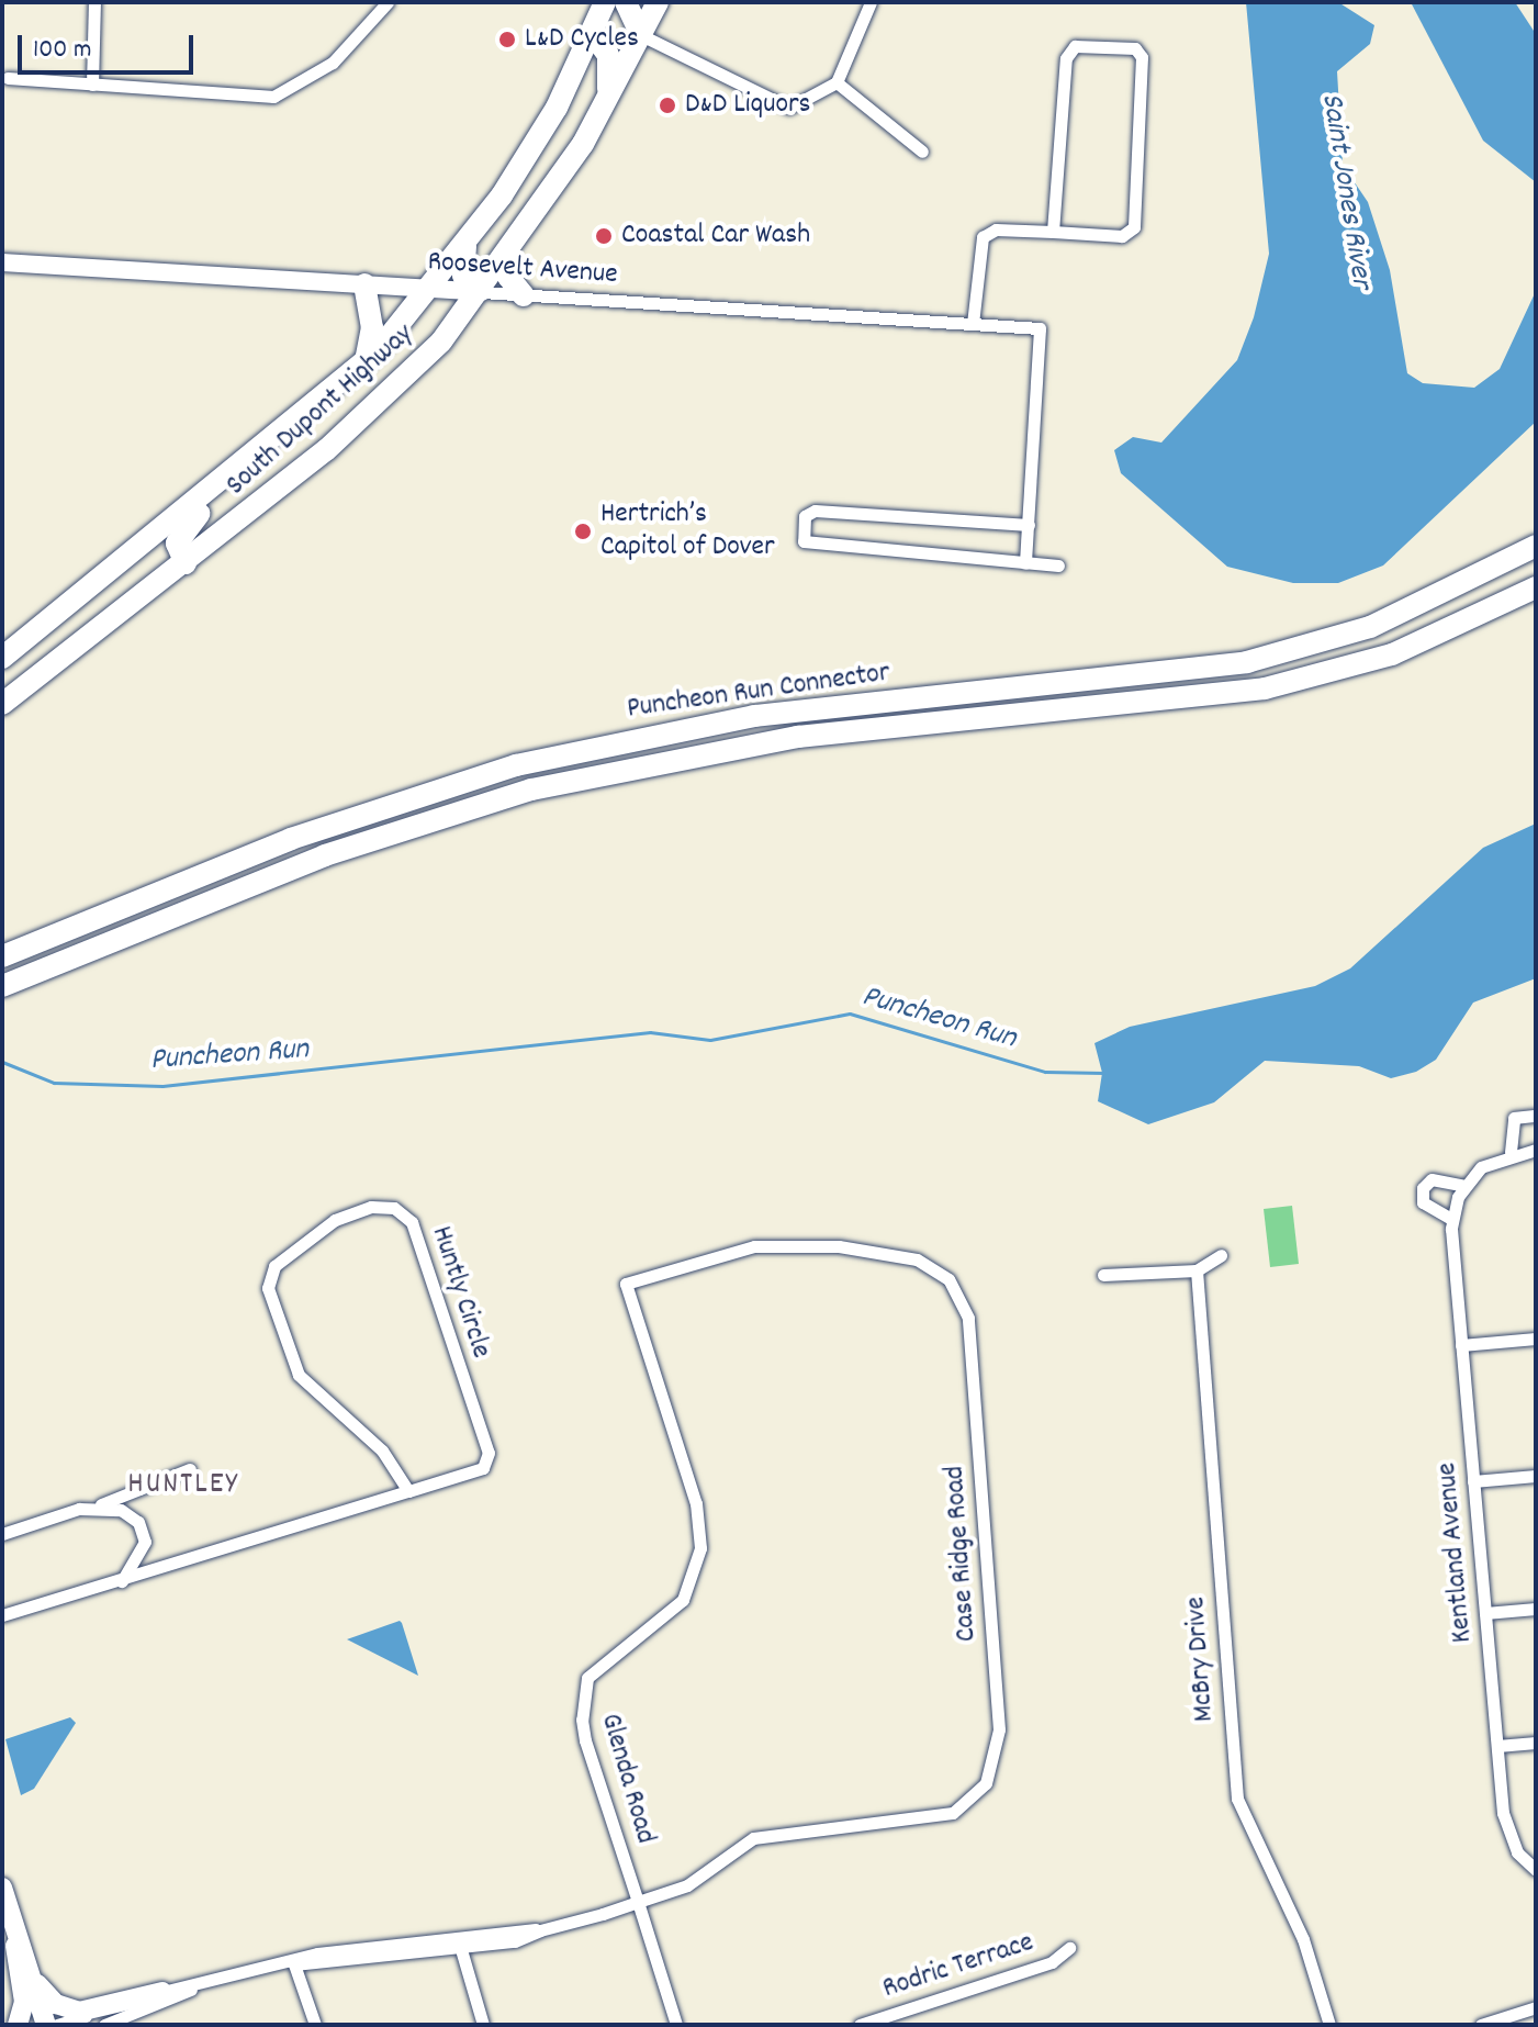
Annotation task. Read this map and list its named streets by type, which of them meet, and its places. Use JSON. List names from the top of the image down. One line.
{"streets":{"highway":["South Dupont Highway","Puncheon Run Connector"],"street":["Roosevelt Avenue","Huntly Circle","Kentland Avenue","Case Ridge Road","McBry Drive","Glenda Road","Rodric Terrace"]},"crossings":[["Roosevelt Avenue","South Dupont Highway"],["Case Ridge Road","Glenda Road"]],"districts":["HUNTLEY"],"water":["Saint Jones River","Puncheon Run"],"places":["L&D Cycles","D&D Liquors","Coastal Car Wash","Hertrich’s Capitol of Dover"],"scale_bar":"100 m"}
